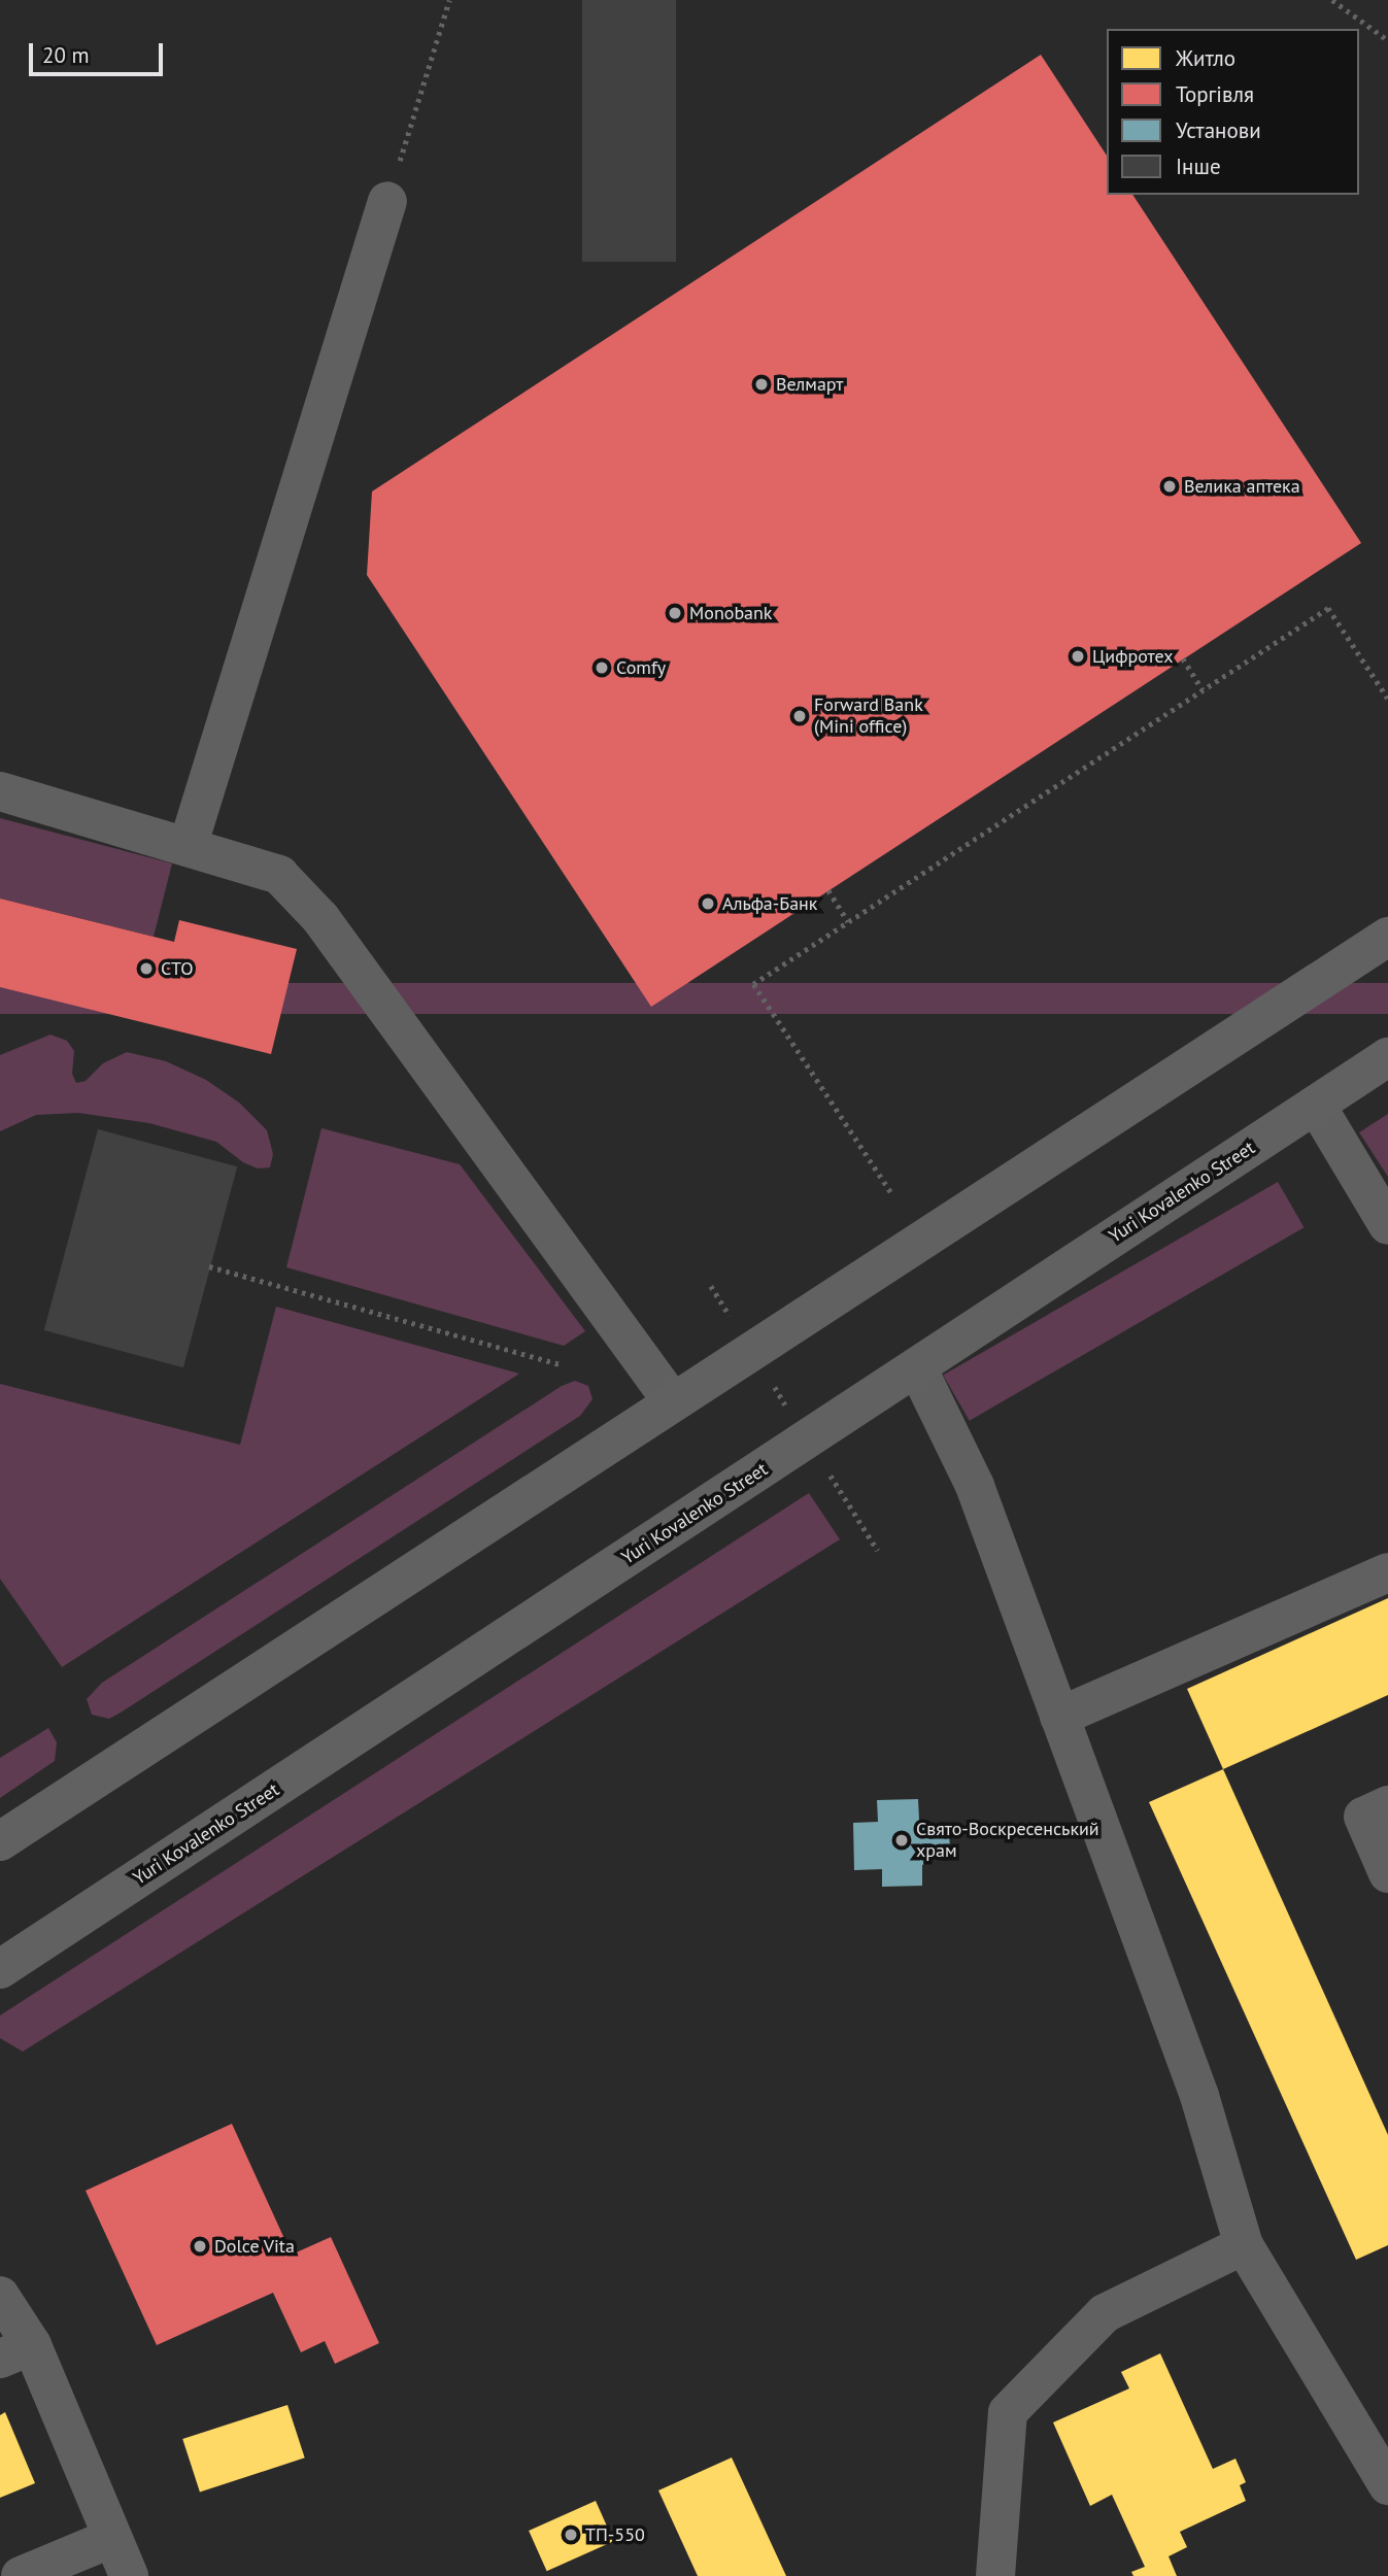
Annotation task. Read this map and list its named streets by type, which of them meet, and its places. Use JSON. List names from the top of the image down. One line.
{"streets":{"main road":["Yuri Kovalenko Street"]},"places":["Велмарт","Велика аптека","Monobank","Цифротех","Comfy","Forward Bank (Mini office)","Альфа-Банк","СТО","Свято-Воскресенський храм","Dolce Vita","ТП-550"],"legend":["Житло","Торгівля","Установи","Інше"],"scale_bar":"20 m"}
